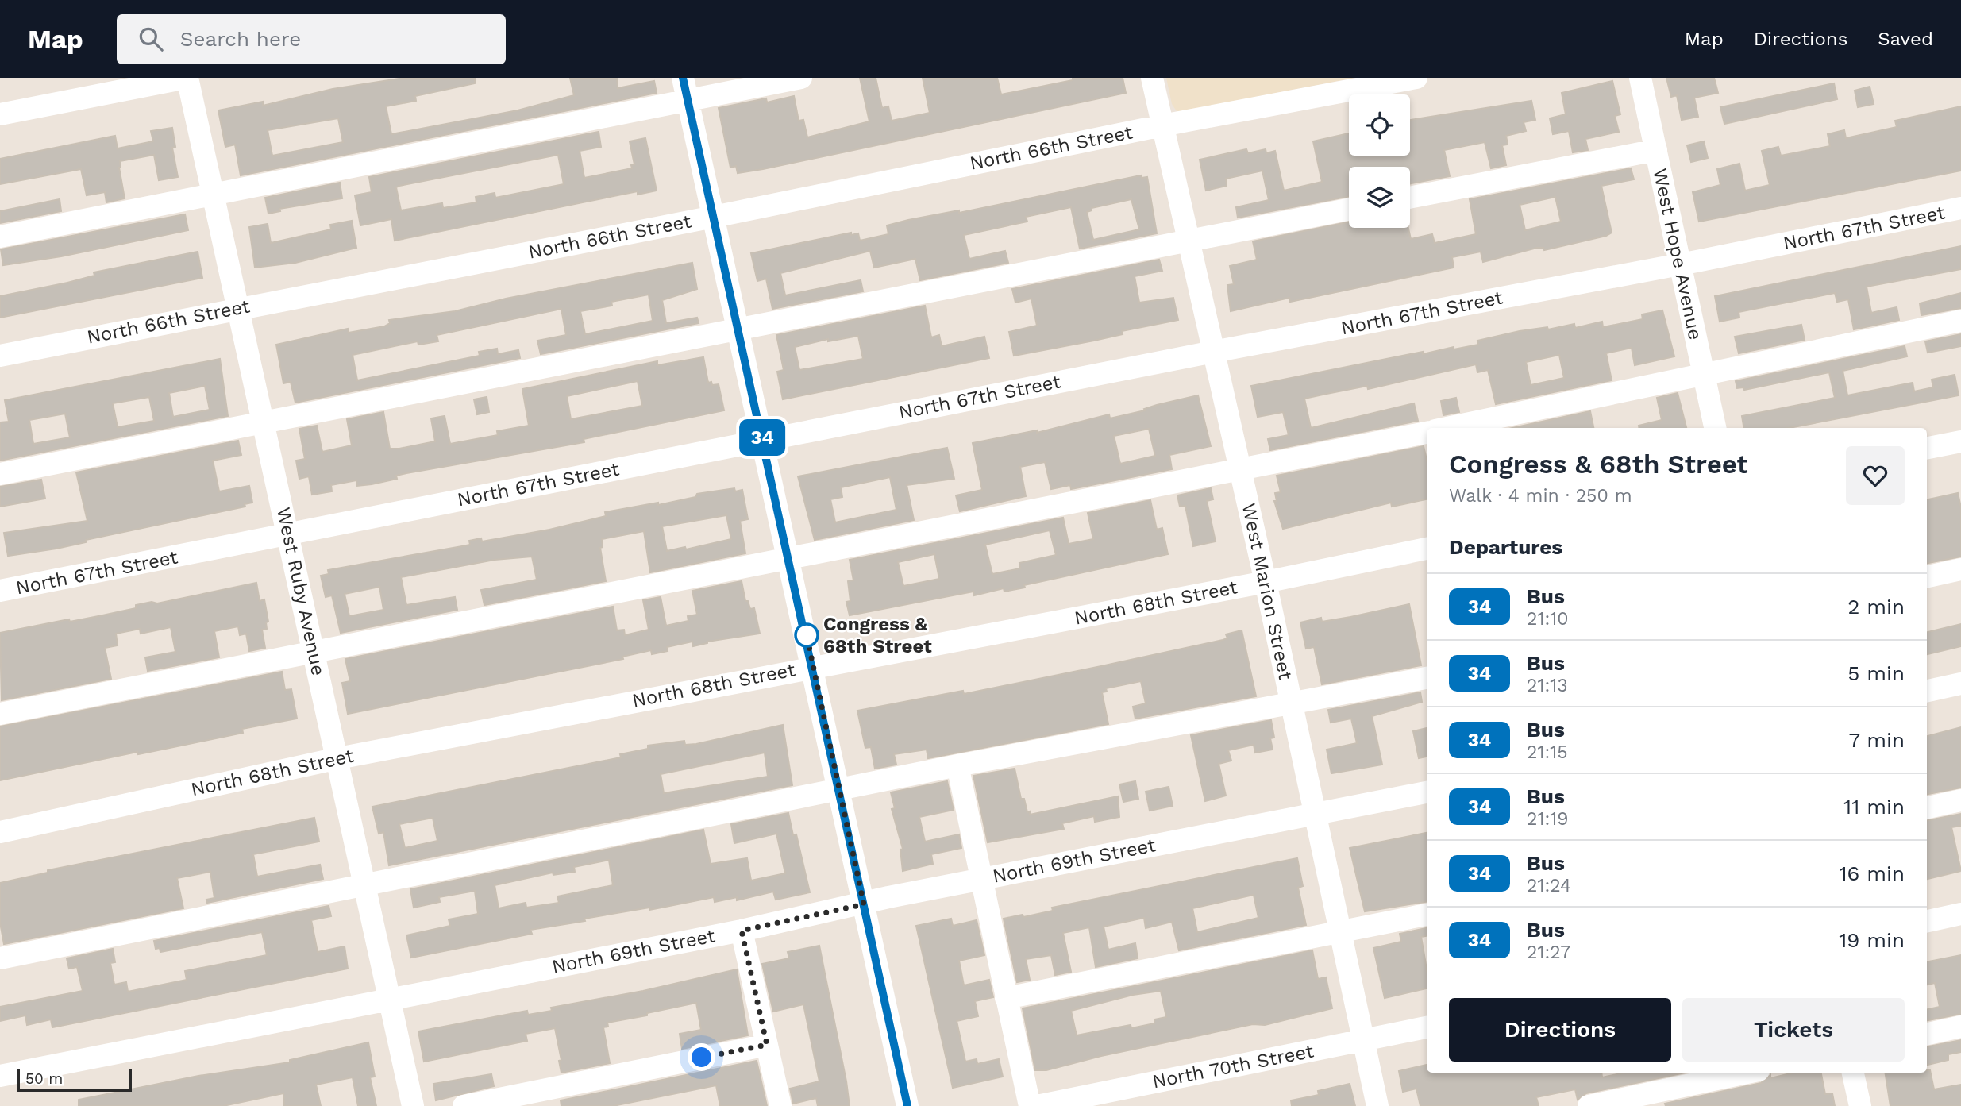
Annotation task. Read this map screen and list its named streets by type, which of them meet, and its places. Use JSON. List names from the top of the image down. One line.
{"streets":{"street":["North 66th Street","North 67th Street","West Hope Avenue","West Ruby Avenue","West Marion Street","North 68th Street","North 69th Street","North 70th Street"]},"crossings":[["North 66th Street","West Ruby Avenue"],["North 66th Street","West Marion Street"],["North 67th Street","West Hope Avenue"],["North 67th Street","West Ruby Avenue"],["North 67th Street","West Marion Street"],["West Ruby Avenue","North 68th Street"],["West Ruby Avenue","North 69th Street"],["West Marion Street","North 68th Street"],["West Marion Street","North 69th Street"],["West Marion Street","North 70th Street"]],"places":["Congress & 68th Street"],"lines":["bus line 34"],"scale_bar":"50 m","page":{"header":"Map","search":"Search here","nav":["Map","Directions","Saved"],"on_map":"34","heading":[["Congress & 68th Street","Walk · 4 min · 250 m"],"Departures"],"list":[{"mark":"34","name":"Bus","note":"21:10","value":"2 min"},{"mark":"34","name":"Bus","note":"21:13","value":"5 min"},{"mark":"34","name":"Bus","note":"21:15","value":"7 min"},{"mark":"34","name":"Bus","note":"21:19","value":"11 min"},{"mark":"34","name":"Bus","note":"21:24","value":"16 min"},{"mark":"34","name":"Bus","note":"21:27","value":"19 min"}],"buttons":["Directions","Tickets"],"scale":"50 m"}}
